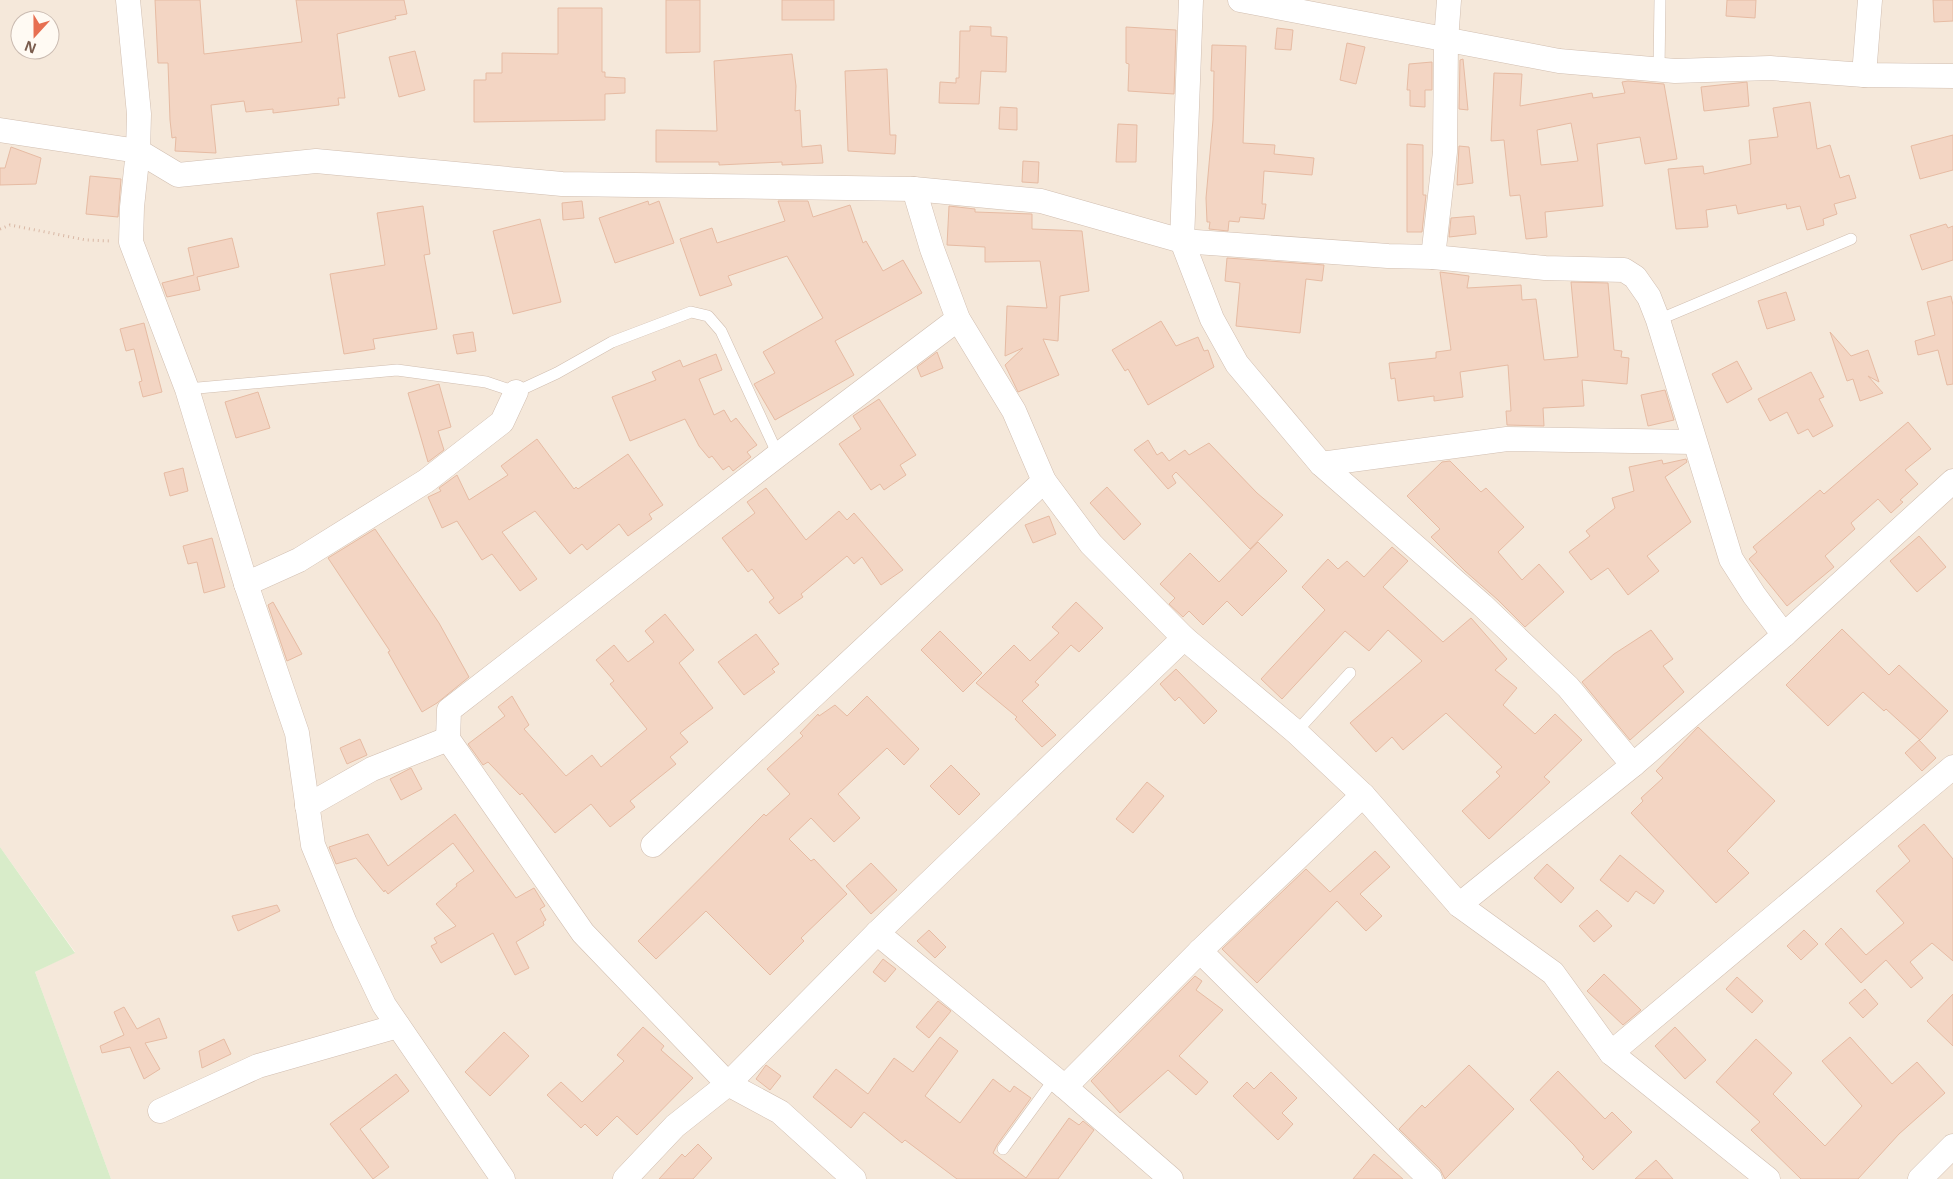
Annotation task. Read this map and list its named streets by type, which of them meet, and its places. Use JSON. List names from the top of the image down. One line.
{"north":"bottom"}
